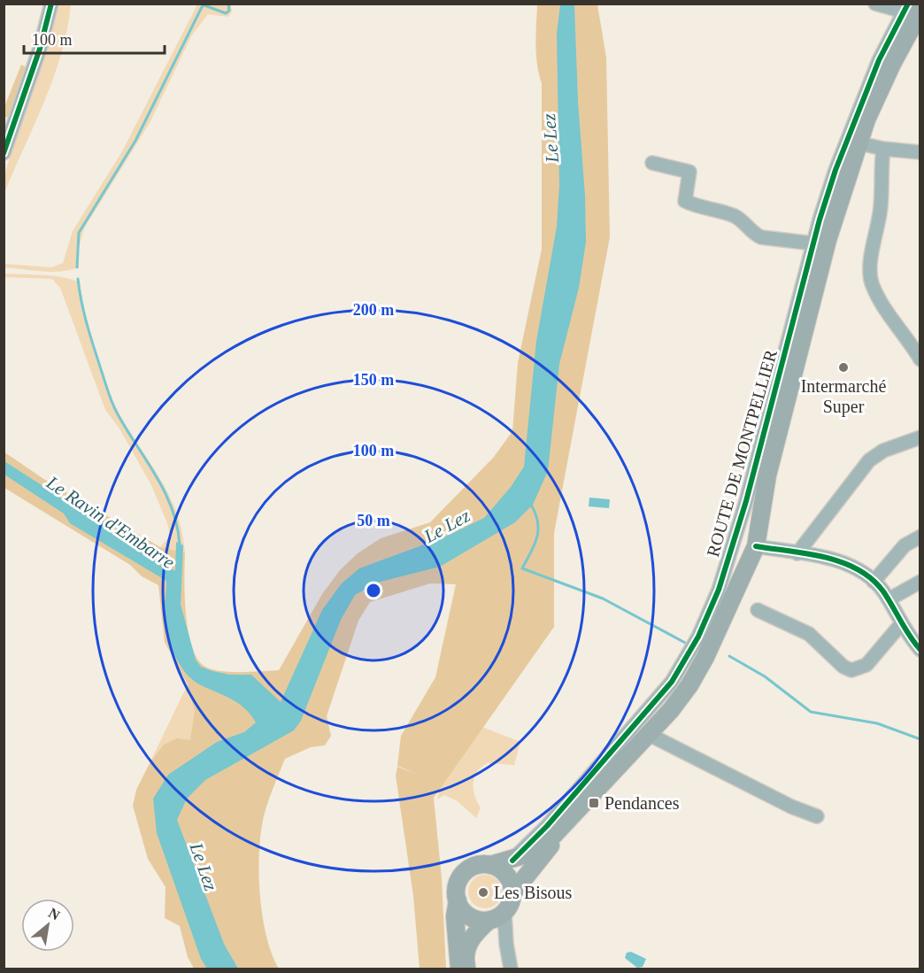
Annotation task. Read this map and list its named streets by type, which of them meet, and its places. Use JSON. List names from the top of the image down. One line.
{"streets":{"main road":["ROUTE DE MONTPELLIER"]},"water":["Le Lez","Le Ravin d'Embarre"],"places":{"other":["Intermarché Super","Les Bisous"],"transit":["Pendances"]},"scale_bar":"100 m","north":"top right","rings":["200 m","150 m","100 m","50 m"]}
